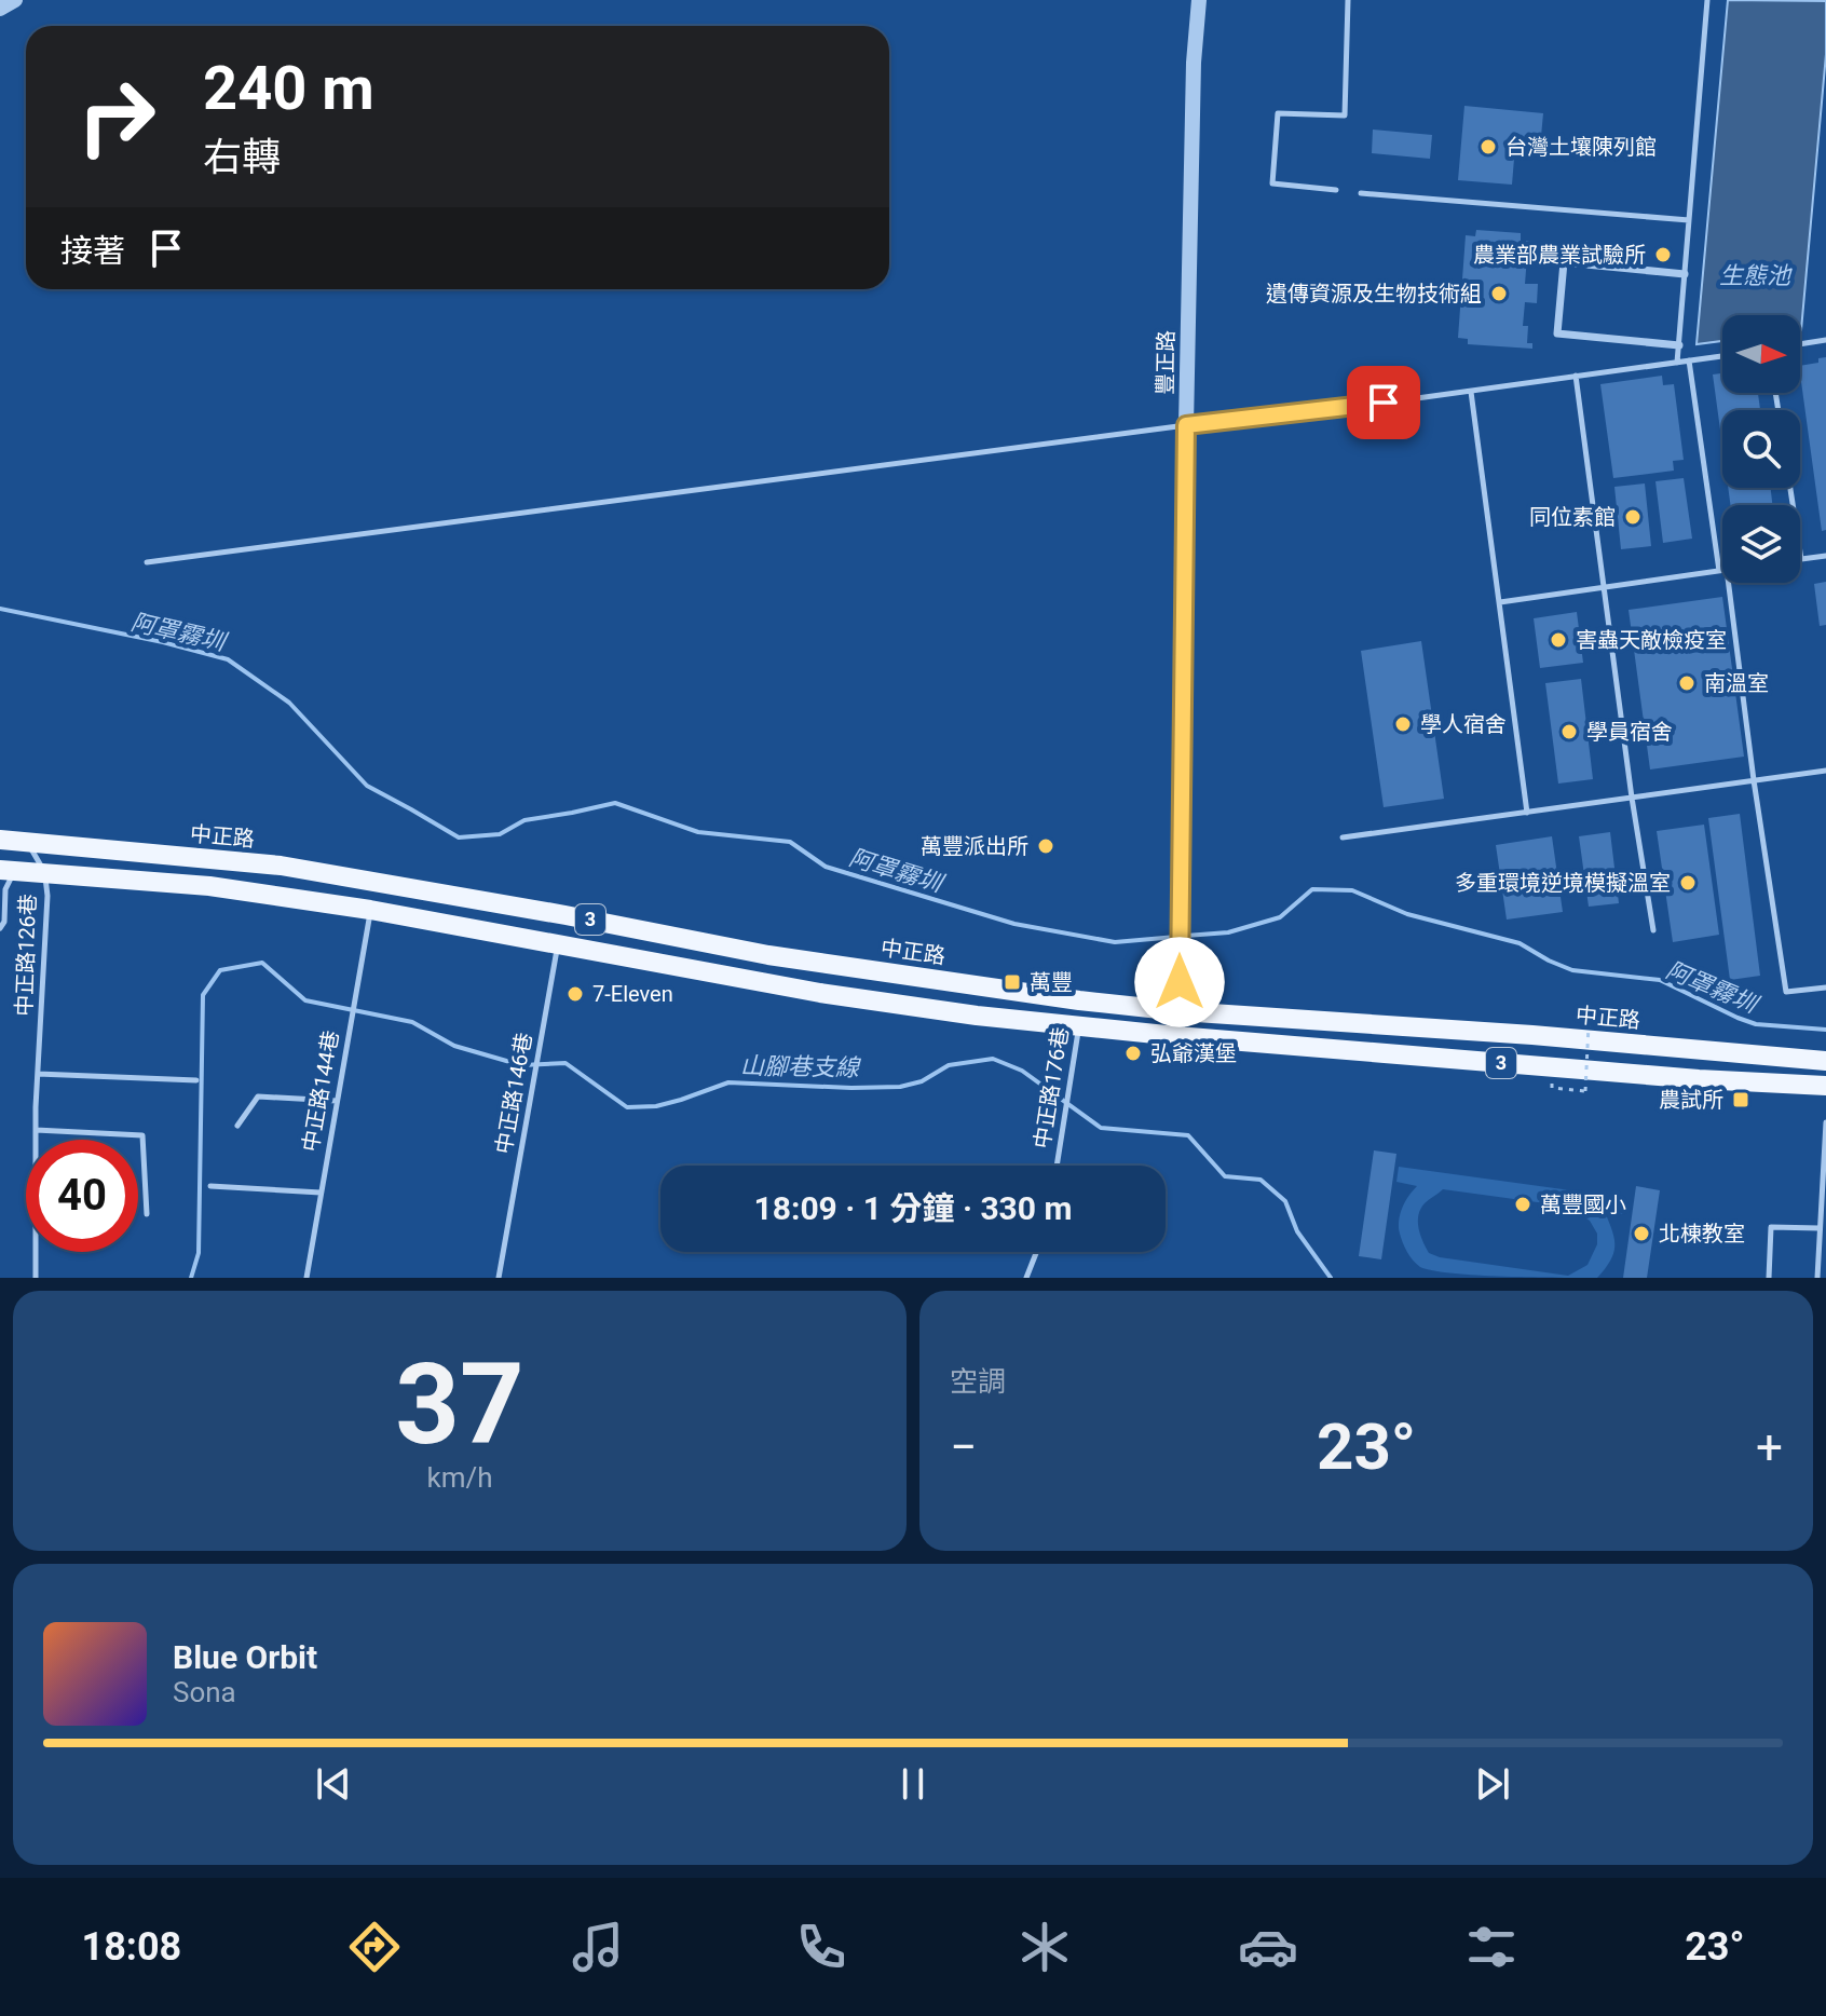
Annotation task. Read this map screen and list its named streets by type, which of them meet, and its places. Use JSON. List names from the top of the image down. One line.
{"streets":{"main road":["中正路","3"],"street":["豐正路"],"lane":["中正路126巷","中正路176巷","中正路144巷","中正路146巷"]},"crossings":[["豐正路","中正路"],["豐正路","3"],["中正路","中正路126巷"],["中正路","中正路176巷"],["中正路","中正路146巷"],["3","中正路126巷"],["3","中正路176巷"],["3","中正路144巷"],["3","中正路146巷"]],"water":["生態池","阿罩霧圳","山腳巷支線"],"places":{"other":["台灣土壤陳列館","農業部農業試驗所","遺傳資源及生物技術組","同位素館","害蟲天敵檢疫室","南溫室","學人宿舍","學員宿舍","萬豐派出所","多重環境逆境模擬溫室","7-Eleven","弘爺漢堡","萬豐國小","北棟教室"],"transit":["萬豐","農試所"]},"north":"right","page":{"turn":["240 m","右轉"],"then":"接著","limit":"40","trip":"18:09 · 1 分鐘 · 330 m","tile":[["37","km/h"],"空調"],"heat":["−","23°","+"],"song":["Blue Orbit","Sona"],"tabs":["18:08","23°"]}}
